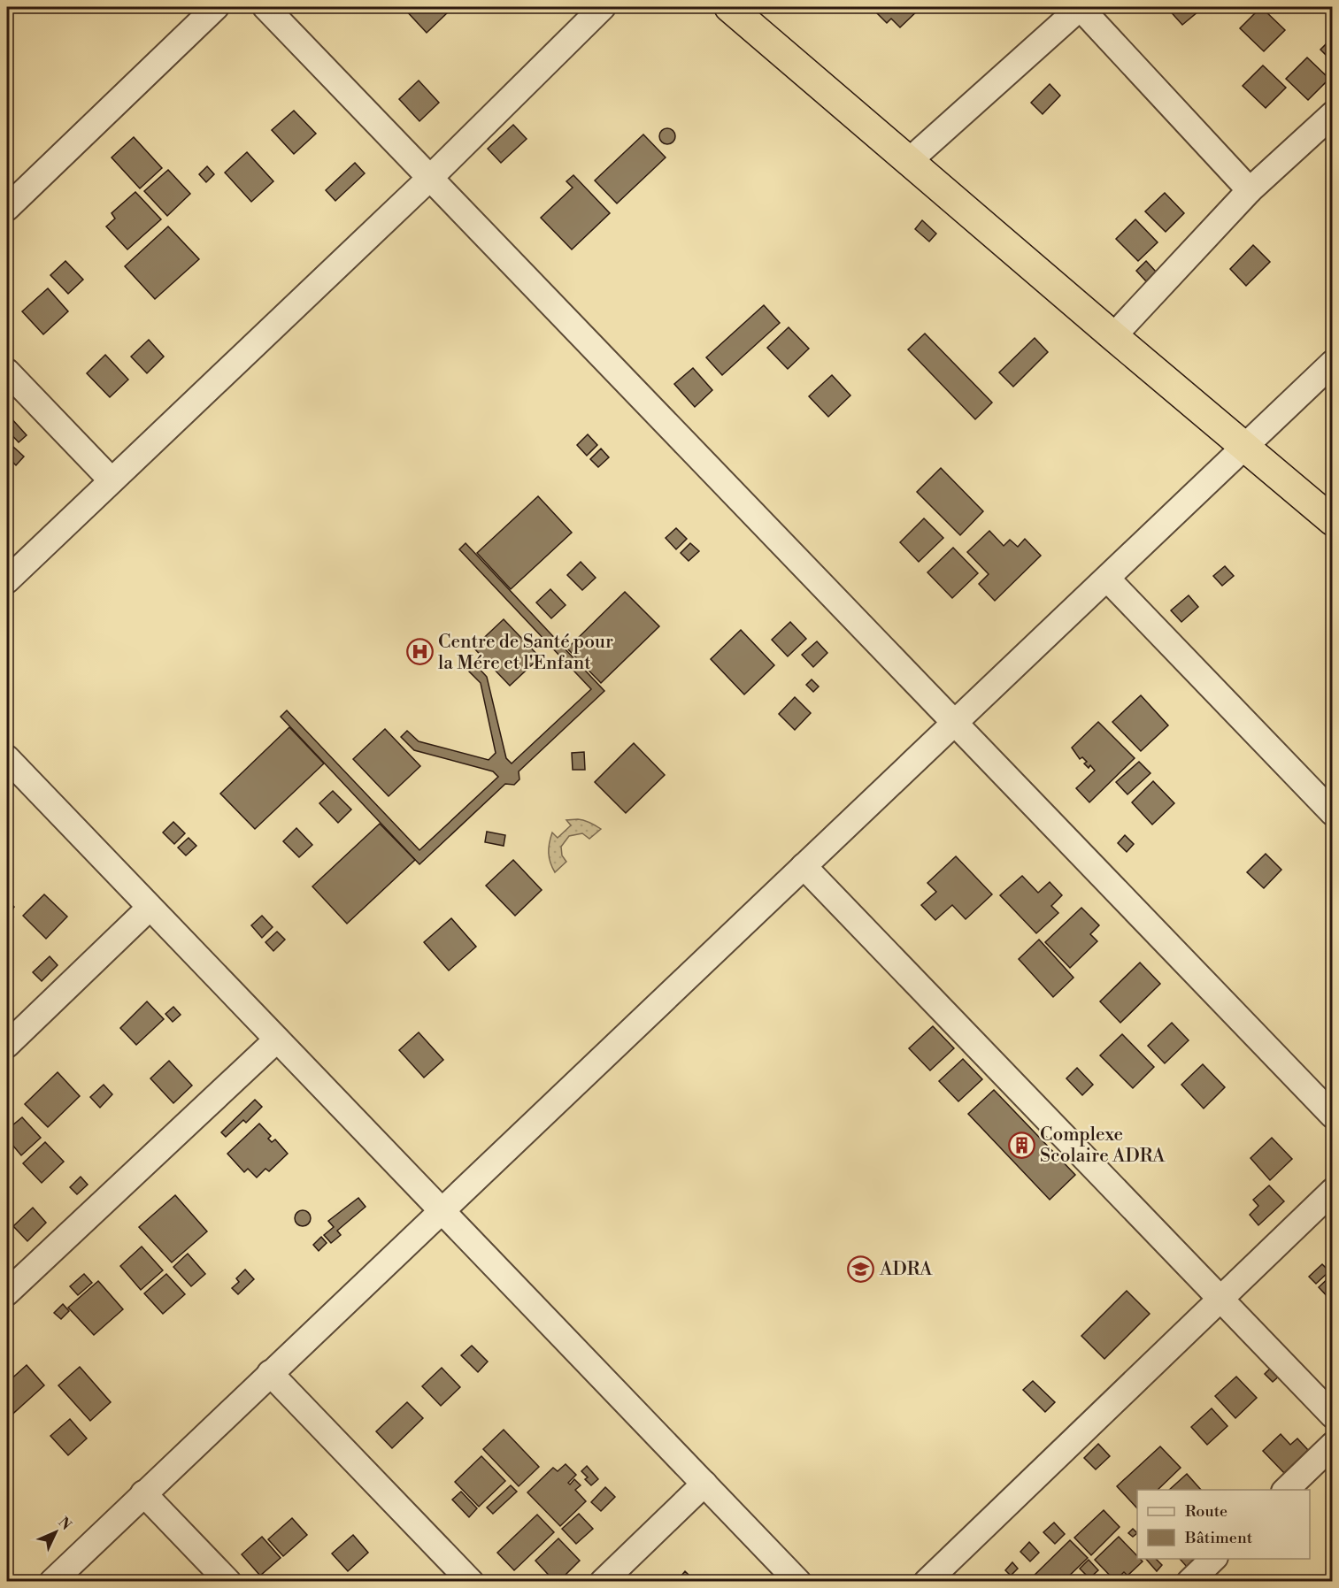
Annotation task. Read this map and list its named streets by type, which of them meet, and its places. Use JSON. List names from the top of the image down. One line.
{"places":{"hospital":["Centre de Santé pour la Mére et l'Enfant"],"building":["Complexe Scolaire ADRA"],"school or university":["ADRA"]},"legend":["Route","Bâtiment"],"north":"top right"}
